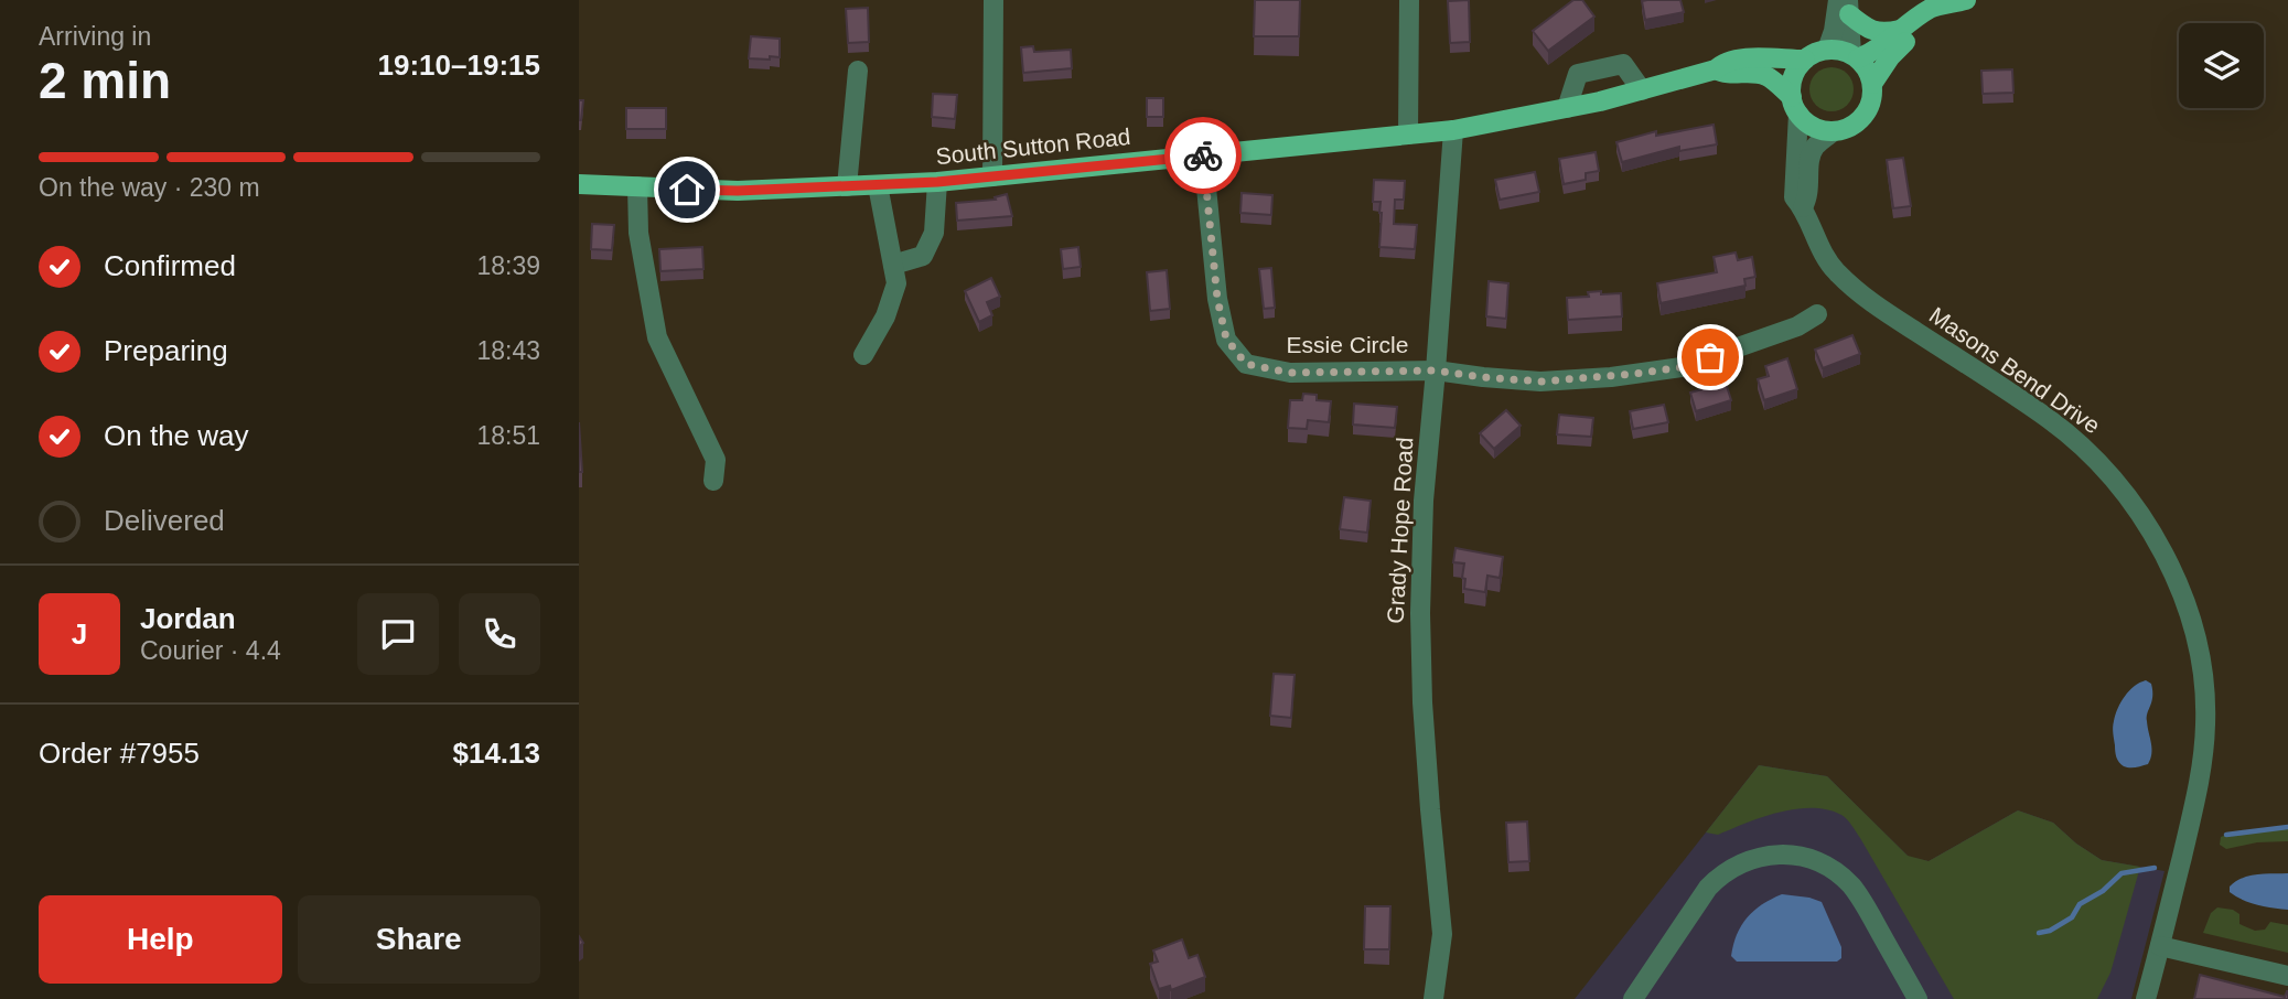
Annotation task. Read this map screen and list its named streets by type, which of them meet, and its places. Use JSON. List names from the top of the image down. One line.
{"streets":{"main road":["South Sutton Road"],"street":["Essie Circle","Masons Bend Drive","Grady Hope Road"]},"crossings":[["South Sutton Road","Essie Circle"],["South Sutton Road","Masons Bend Drive"],["South Sutton Road","Grady Hope Road"],["Essie Circle","Grady Hope Road"]],"page":{"heading":["2 min","Arriving in","19:10–19:15"],"panel":["Jordan","Courier · 4.4","Order #7955","$14.13"],"bar":"On the way · 230 m","list":[["Confirmed","18:39"],["Preparing","18:43"],["On the way","18:51"],"Delivered"],"round":"J","buttons":["Help","Share"]}}
